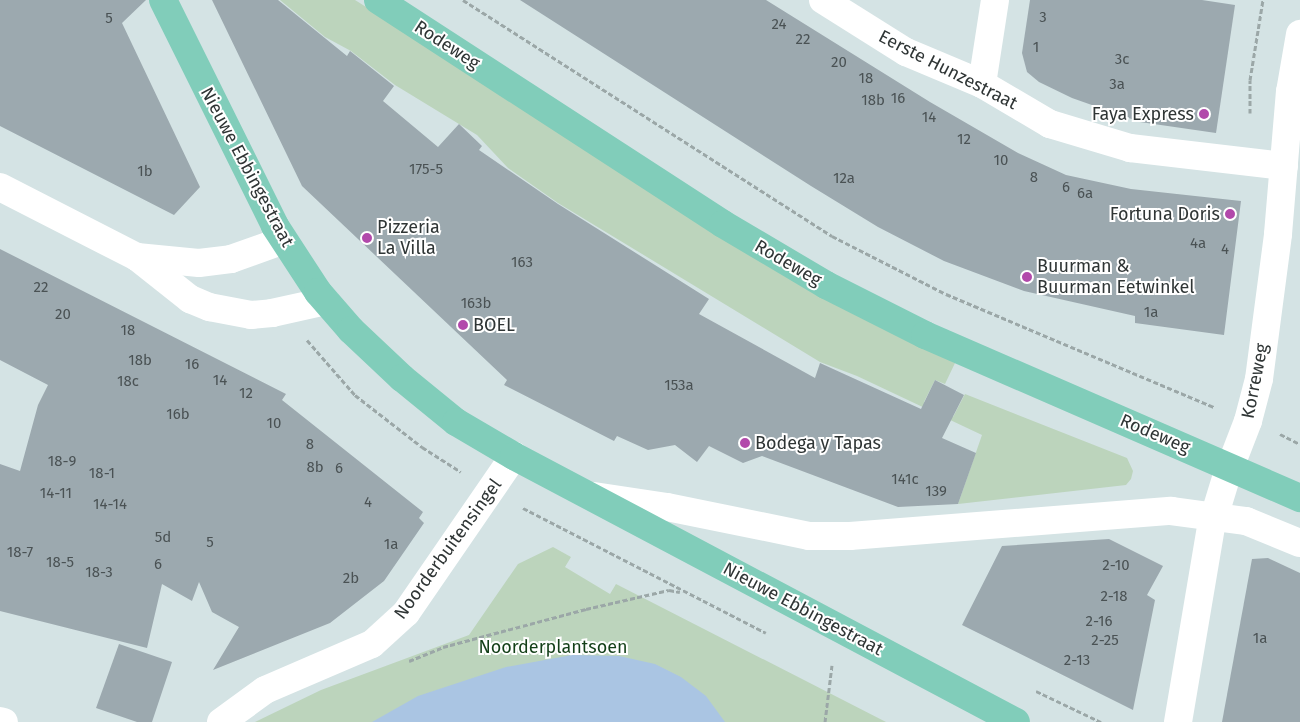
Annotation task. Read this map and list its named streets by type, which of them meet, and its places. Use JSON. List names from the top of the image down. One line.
{"streets":{"main road":["Rodeweg","Nieuwe Ebbingestraat"],"street":["Eerste Hunzestraat","Korreweg","Noorderbuitensingel"]},"crossings":[["Rodeweg","Korreweg"],["Eerste Hunzestraat","Korreweg"],["Nieuwe Ebbingestraat","Korreweg"],["Nieuwe Ebbingestraat","Noorderbuitensingel"]],"parks":["Noorderplantsoen"],"places":["Faya Express","Fortuna Doris","Pizzeria La Villa","Buurman & Buurman Eetwinkel","BOEL","Bodega y Tapas"],"house_numbers":["3","5","24","22","1","3c","20","18","3a","16","18b","14","12","10","175-5","1b","8","12a","6","6a","4a","4","163","22","163b","1a","20","18","18b","16","14","18c","153a","12","16b","10","8","18-9","8b","6","18-1","141c","139","14-11","4","14-14","5d","5","1a","18-7","18-5","6","2-10","18-3","2b","2-18","2-16","1a","2-25","2-13"]}
